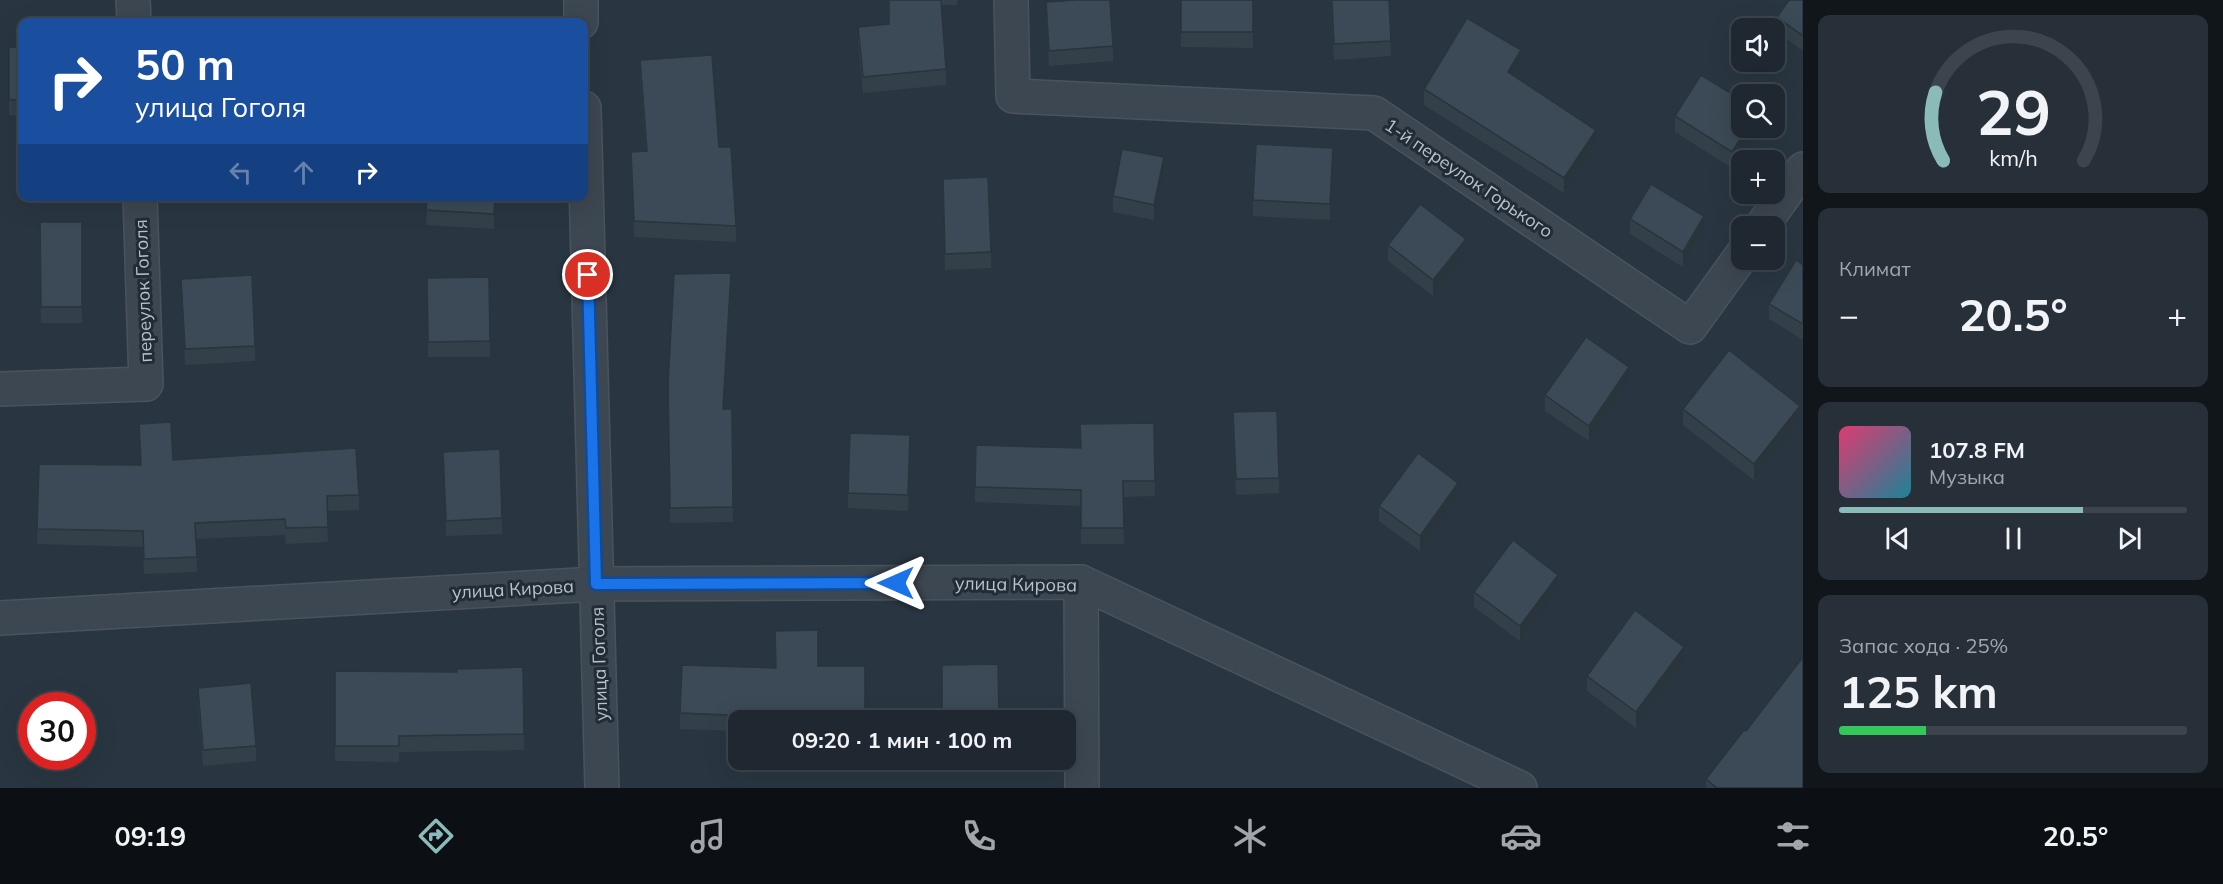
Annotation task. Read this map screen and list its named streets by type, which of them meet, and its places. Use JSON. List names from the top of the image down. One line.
{"streets":{"street":["1-й переулок Горького","переулок Гоголя","улица Кирова","улица Гоголя"]},"crossings":[["улица Кирова","улица Гоголя"]],"page":{"map_buttons":["+","−"],"turn":["50 m","улица Гоголя"],"tile":["Климат",["Запас хода · 25%","125 km"]],"heat":["−","20.5°","+"],"song":["107.8 FM","Музыка"],"limit":"30","trip":"09:20 · 1 мин · 100 m","tabs":["09:19","20.5°"],"gauge":["29","km/h"]}}
